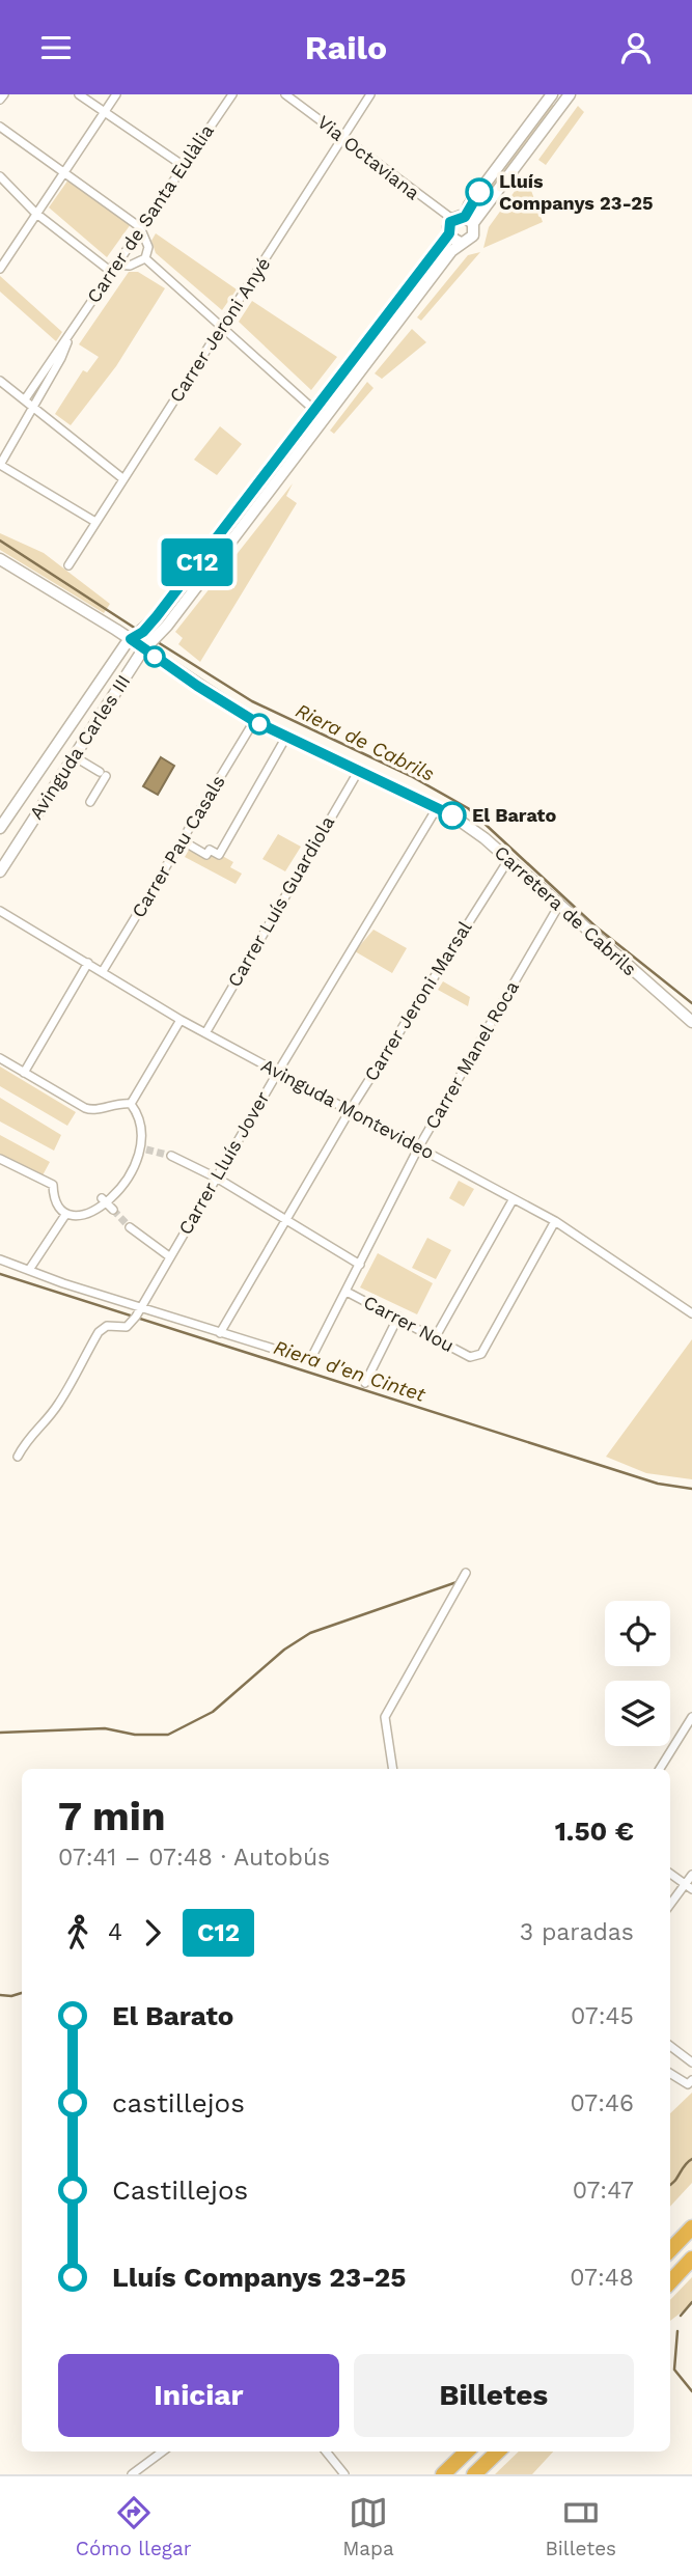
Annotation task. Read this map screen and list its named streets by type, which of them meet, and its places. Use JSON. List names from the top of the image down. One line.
{"streets":{"street":["Via Octaviana","Carrer de Santa Eulàlia","Carrer Jeroni Anyé","Avinguda Carles III","Carrer Pau Casals","Carrer Luís Guardiola","Carretera de Cabrils","Carrer Jeroni Marsal","Carrer Manel Roca","Avinguda Montevideo","Carrer Lluís Jover","Carrer Nou"]},"crossings":[["Via Octaviana","Carrer Jeroni Anyé"],["Via Octaviana","Avinguda Carles III"],["Avinguda Carles III","Carretera de Cabrils"],["Carrer Pau Casals","Carretera de Cabrils"],["Carrer Pau Casals","Avinguda Montevideo"],["Carrer Luís Guardiola","Carretera de Cabrils"],["Carrer Luís Guardiola","Avinguda Montevideo"],["Carretera de Cabrils","Carrer Jeroni Marsal"],["Carretera de Cabrils","Carrer Manel Roca"],["Carretera de Cabrils","Carrer Lluís Jover"],["Carrer Jeroni Marsal","Carrer Manel Roca"],["Carrer Jeroni Marsal","Avinguda Montevideo"],["Carrer Manel Roca","Avinguda Montevideo"],["Carrer Manel Roca","Carrer Nou"],["Avinguda Montevideo","Carrer Lluís Jover"],["Avinguda Montevideo","Carrer Nou"]],"water":["Riera de Cabrils","Riera d'en Cintet"],"places":["Lluís Companys 23-25","El Barato"],"lines":["bus line C12"],"page":{"header":"Railo","on_map":"C12","heading":["7 min","07:41 – 07:48 · Autobús","1.50 €"],"legs":["4","C12","3 paradas"],"list":[{"name":"El Barato","value":"07:45"},{"name":"castillejos","value":"07:46"},{"name":"Castillejos","value":"07:47"},{"name":"Lluís Companys 23-25","value":"07:48"}],"buttons":["Iniciar","Billetes"],"tabs":["Cómo llegar","Mapa","Billetes"]}}
